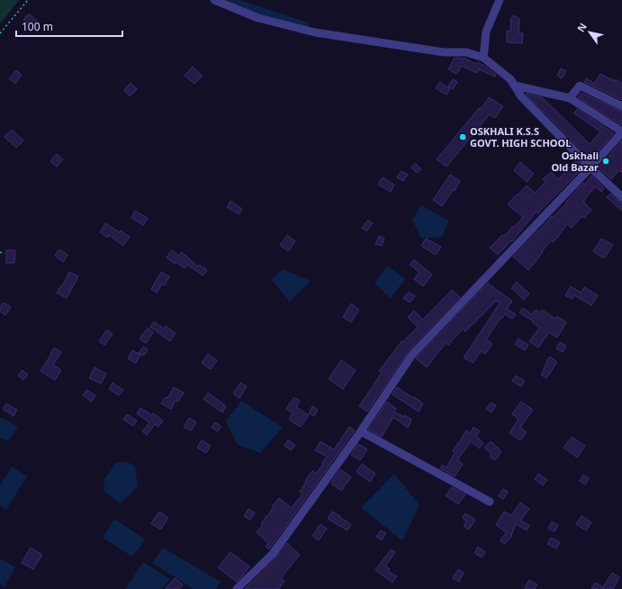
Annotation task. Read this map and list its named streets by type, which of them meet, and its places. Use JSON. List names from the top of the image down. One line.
{"places":["OSKHALI K.S.S GOVT. HIGH SCHOOL","Oskhali Old Bazar"],"scale_bar":"100 m","north":"top left"}
